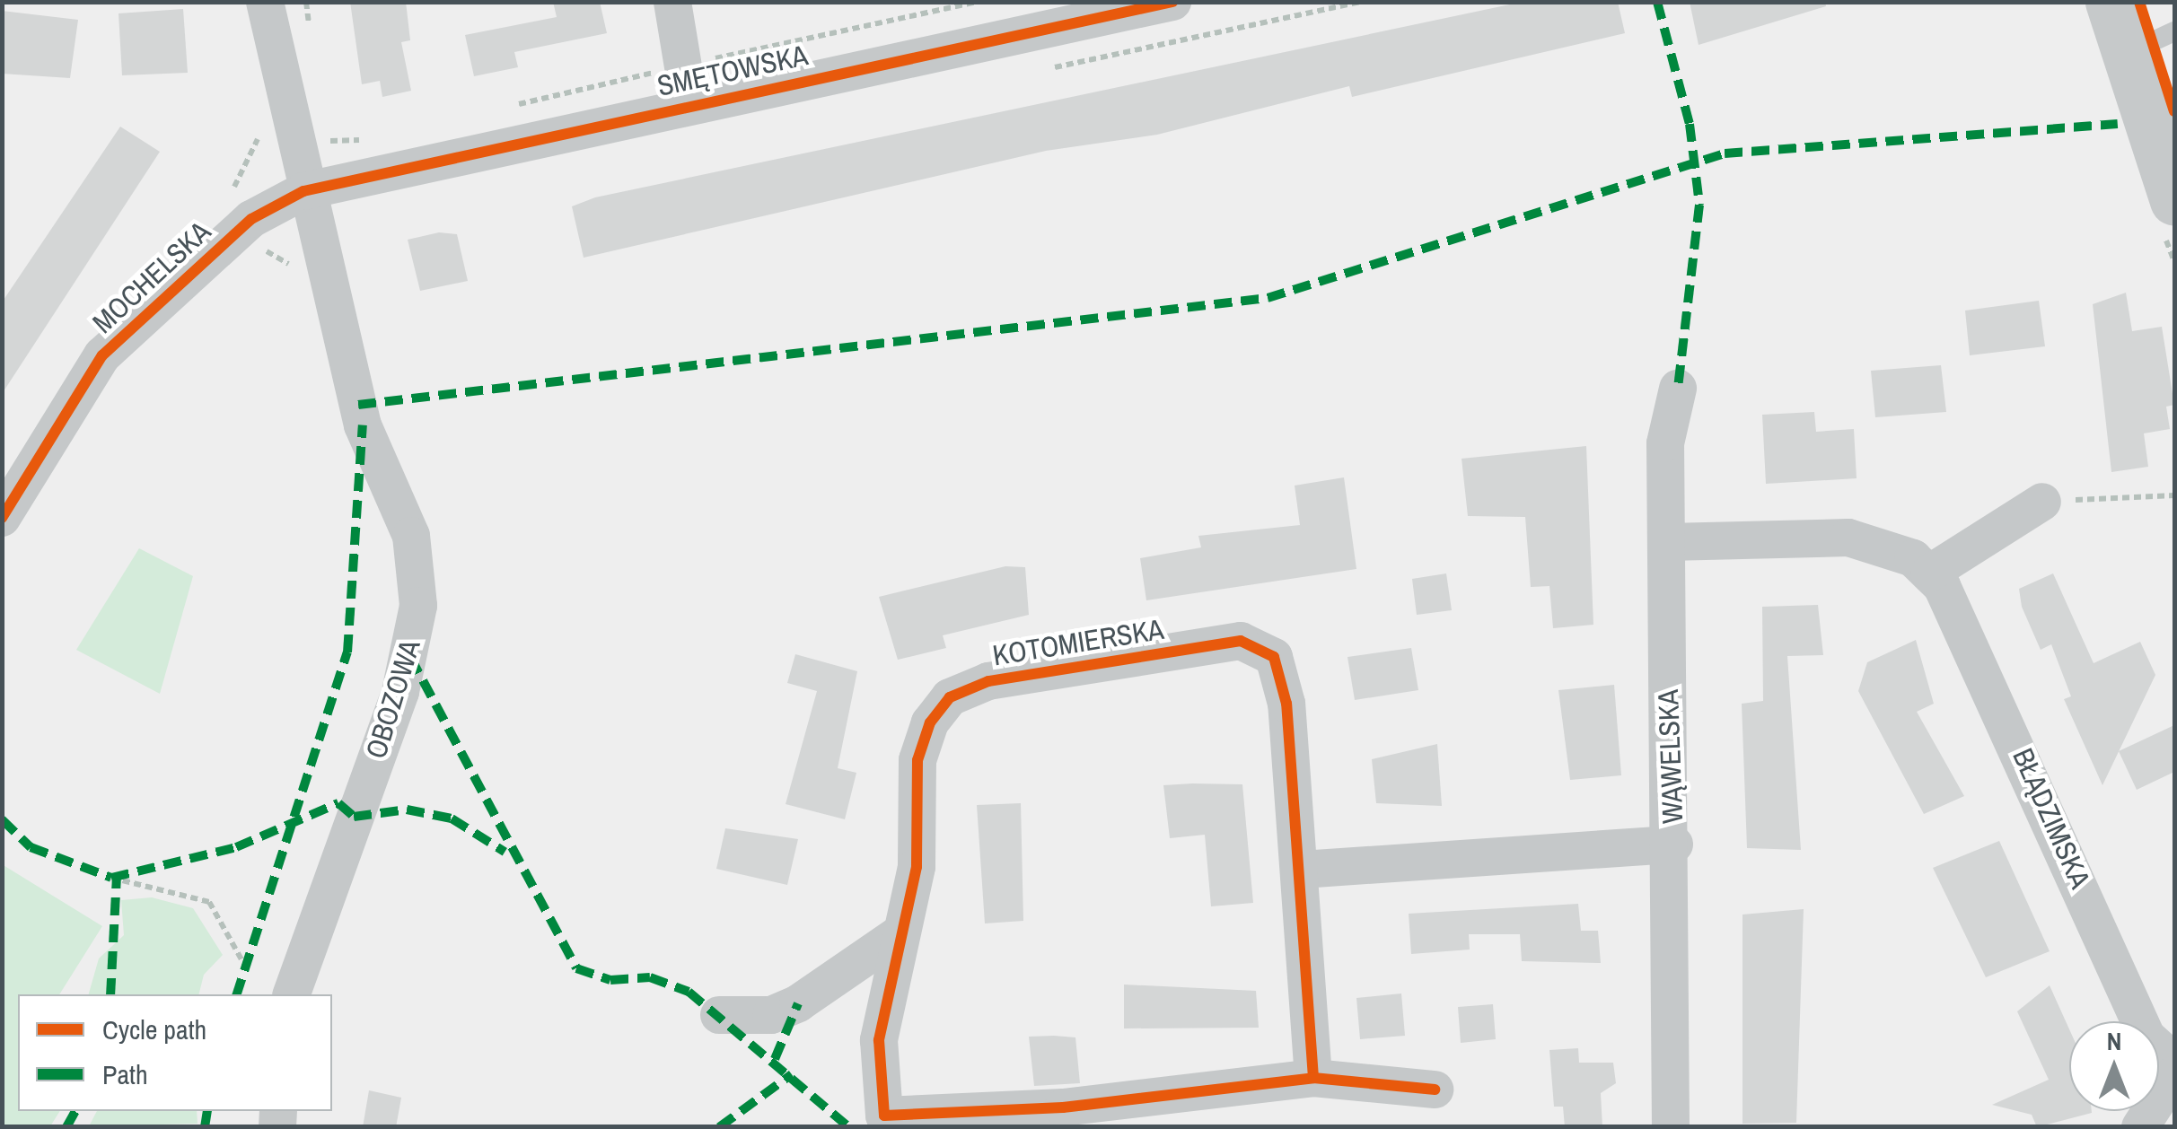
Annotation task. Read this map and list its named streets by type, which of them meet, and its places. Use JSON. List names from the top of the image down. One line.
{"streets":{"street":["SMĘTOWSKA","MOCHELSKA","KOTOMIERSKA","OBOZOWA","WĄWELSKA","BŁĄDZIMSKA"]},"crossings":[["SMĘTOWSKA","MOCHELSKA"],["SMĘTOWSKA","OBOZOWA"],["MOCHELSKA","OBOZOWA"],["WĄWELSKA","BŁĄDZIMSKA"]],"legend":["Cycle path","Path"],"north":"top"}
